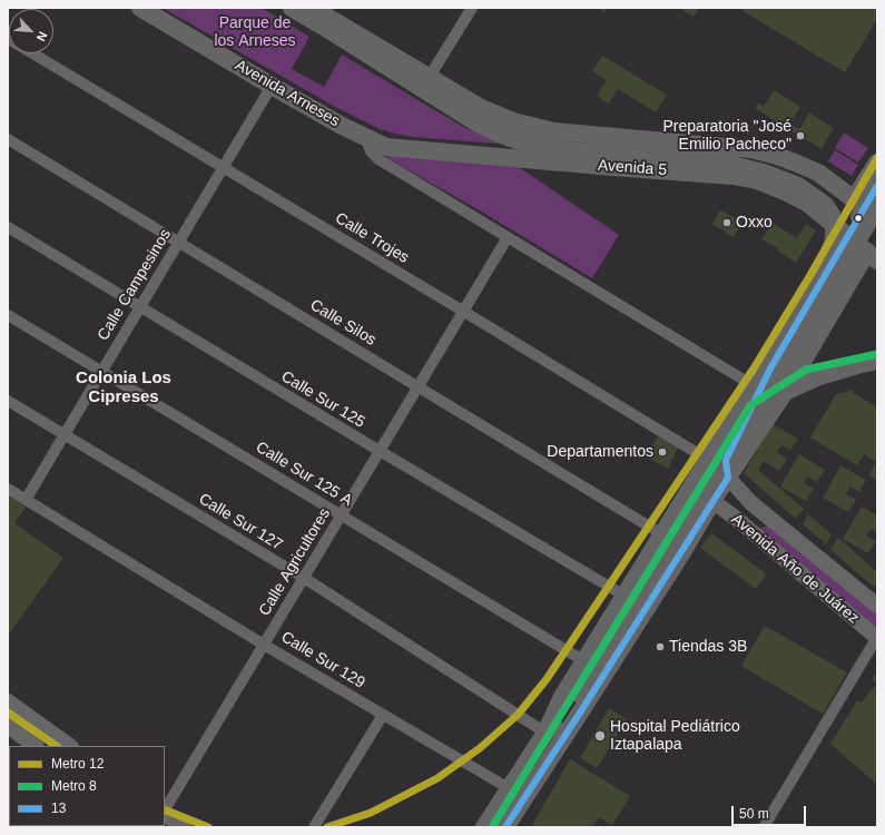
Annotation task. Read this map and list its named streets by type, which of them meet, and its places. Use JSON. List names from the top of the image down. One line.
{"streets":{"main road":["Avenida Arneses","Avenida 5","Avenida Año de Juárez"],"street":["Calle Trojes","Calle Campesinos","Calle Silos","Calle Sur 125","Calle Sur 125 A","Calle Sur 127","Calle Agricultores","Calle Sur 129"]},"crossings":[["Avenida Arneses","Avenida 5"],["Avenida Arneses","Calle Campesinos"],["Calle Trojes","Calle Campesinos"],["Calle Trojes","Calle Agricultores"],["Calle Campesinos","Calle Silos"],["Calle Campesinos","Calle Sur 125"],["Calle Campesinos","Calle Sur 125 A"],["Calle Campesinos","Calle Sur 127"],["Calle Campesinos","Calle Sur 129"],["Calle Silos","Calle Agricultores"],["Calle Sur 125","Calle Agricultores"],["Calle Sur 125 A","Calle Agricultores"],["Calle Sur 127","Calle Agricultores"],["Calle Agricultores","Calle Sur 129"]],"districts":["Colonia Los Cipreses"],"parks":["Parque de los Arneses"],"places":["Preparatoria \"José Emilio Pacheco\"","Oxxo","Departamentos","Tiendas 3B","Hospital Pediátrico Iztapalapa"],"lines":["metro line 12","transit line 13","metro line 8"],"legend":["Metro 12","Metro 8","13"],"scale_bar":"50 m","north":"bottom right"}
